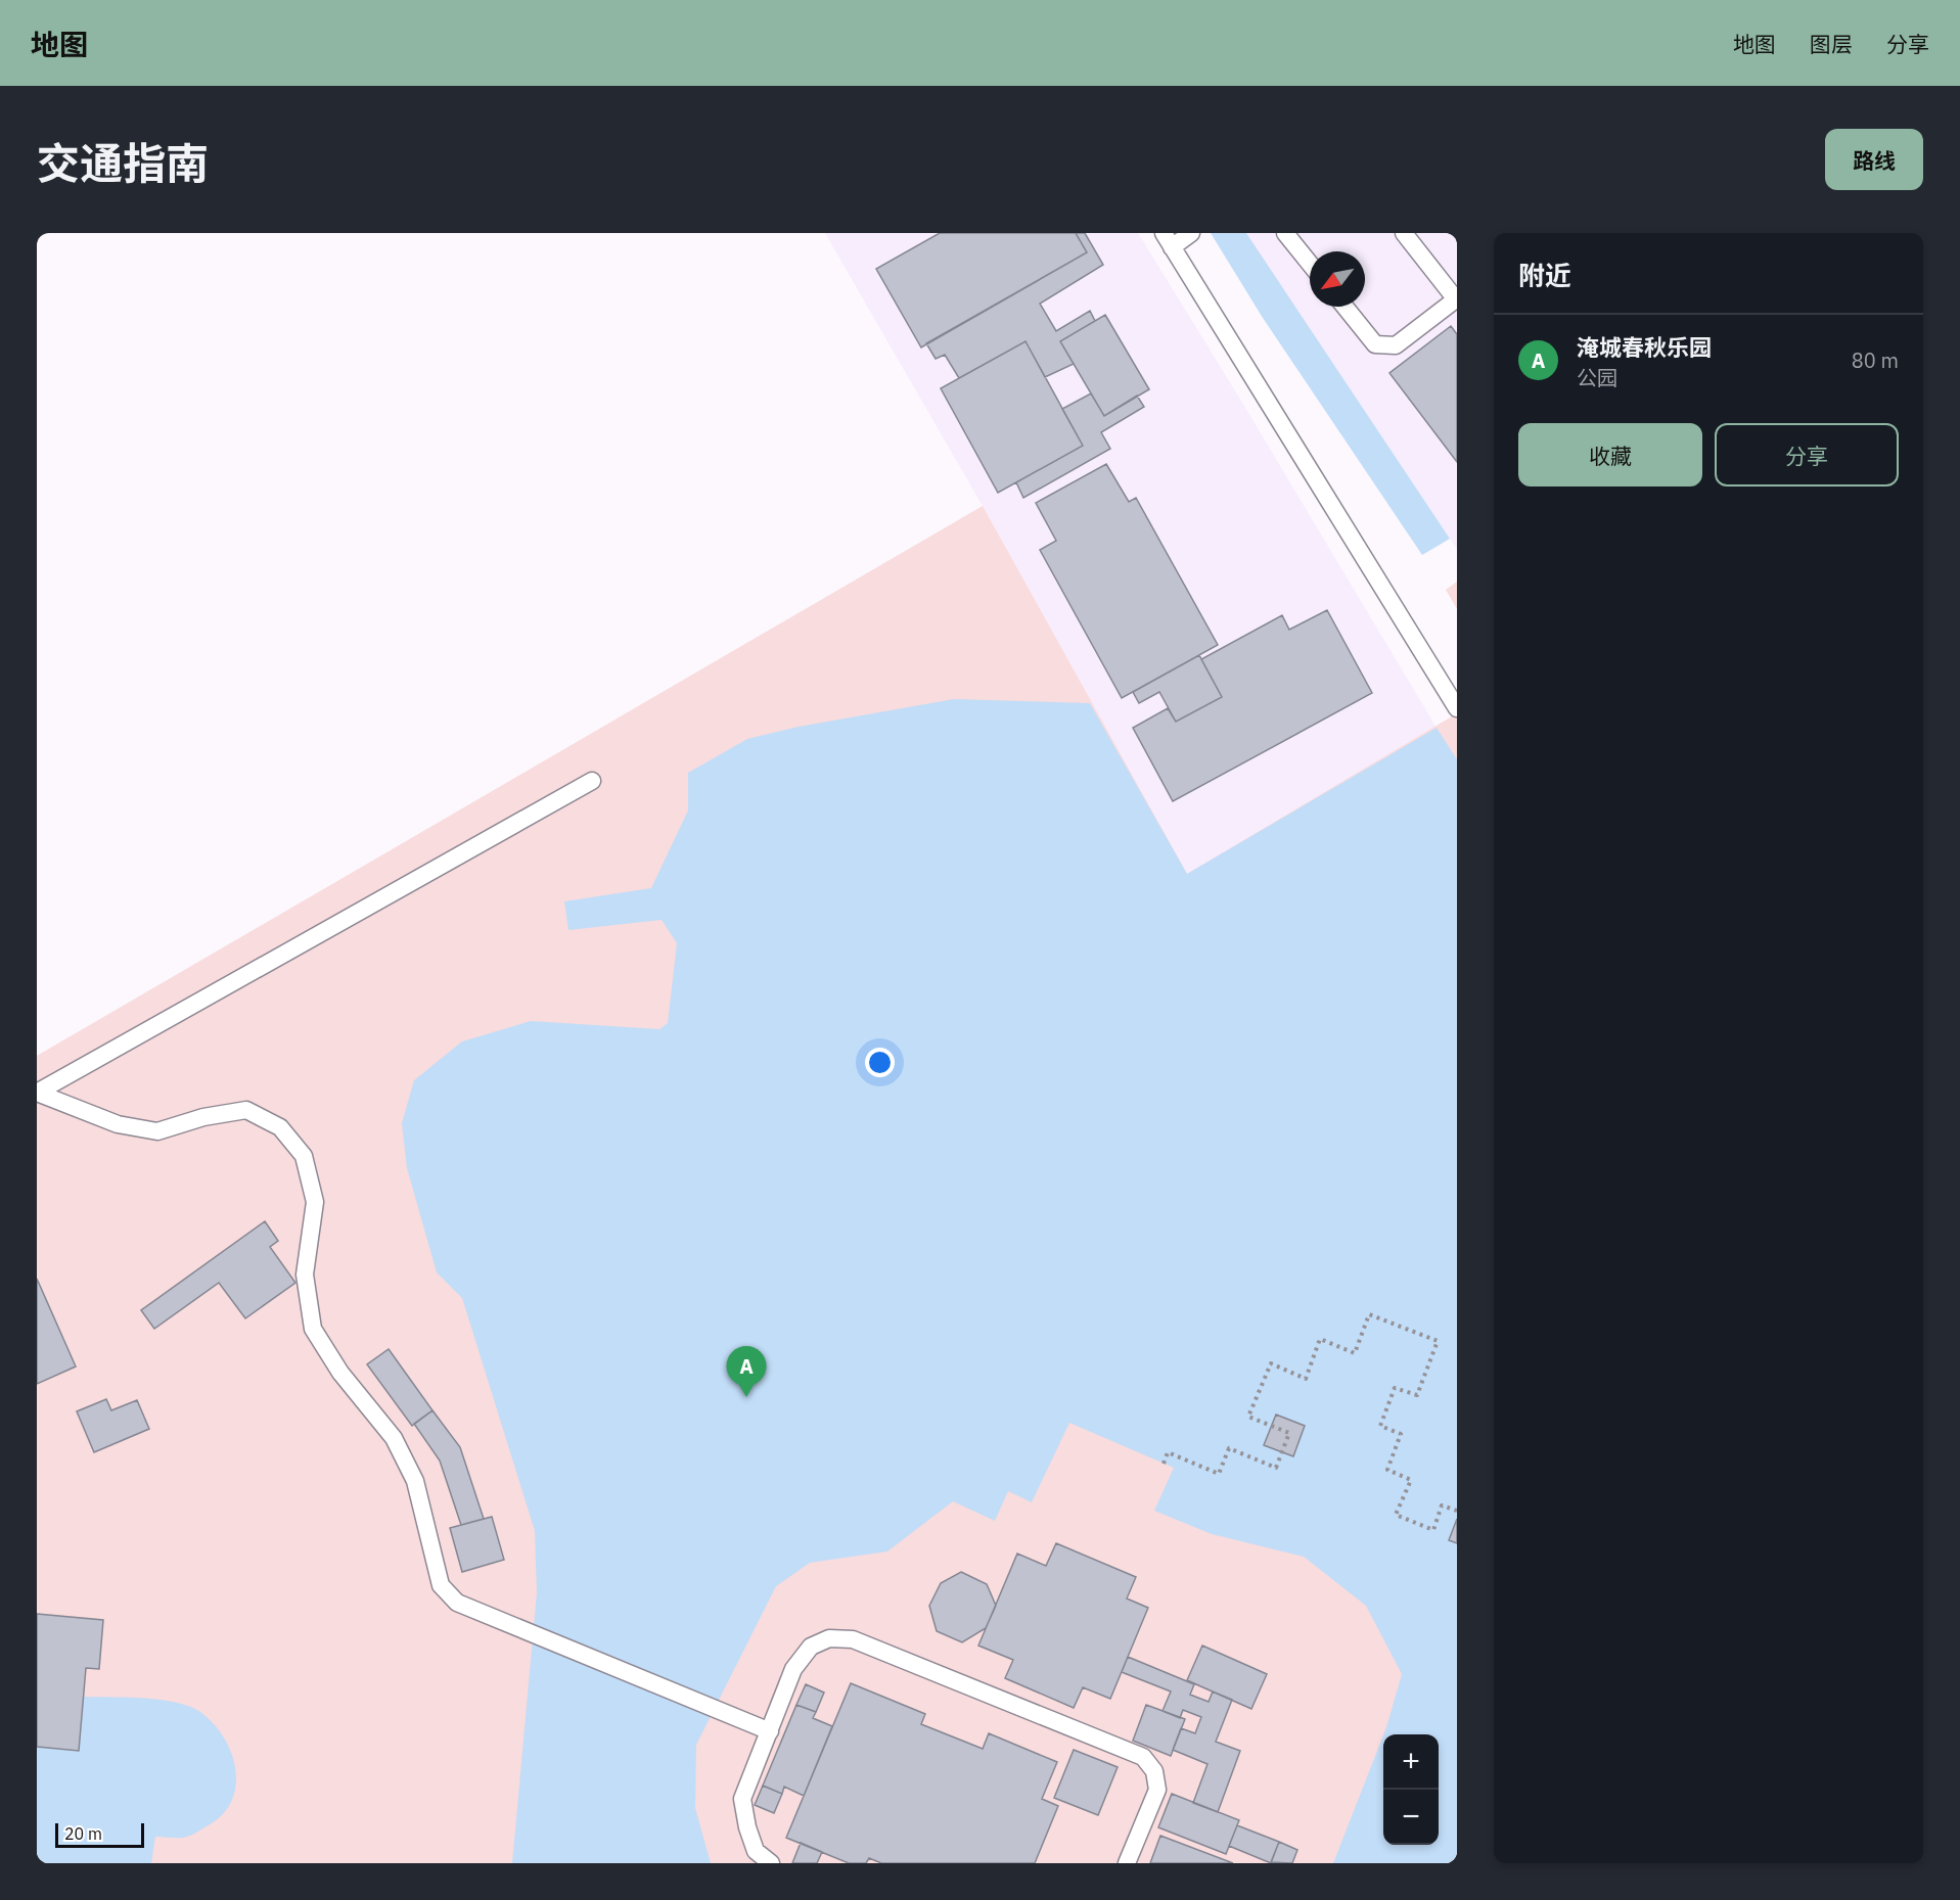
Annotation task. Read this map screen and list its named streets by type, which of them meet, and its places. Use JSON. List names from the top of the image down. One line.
{"scale_bar":"20 m","north":"bottom left","page":{"header":"地图","nav":["地图","图层","分享"],"title":"交通指南","buttons":["路线",["收藏","分享"]],"heading":"附近","list":[{"mark":"A","name":"淹城春秋乐园","note":"公园","value":"80 m"}],"pins":"A","map_buttons":["+","−"],"scale":"20 m"}}
